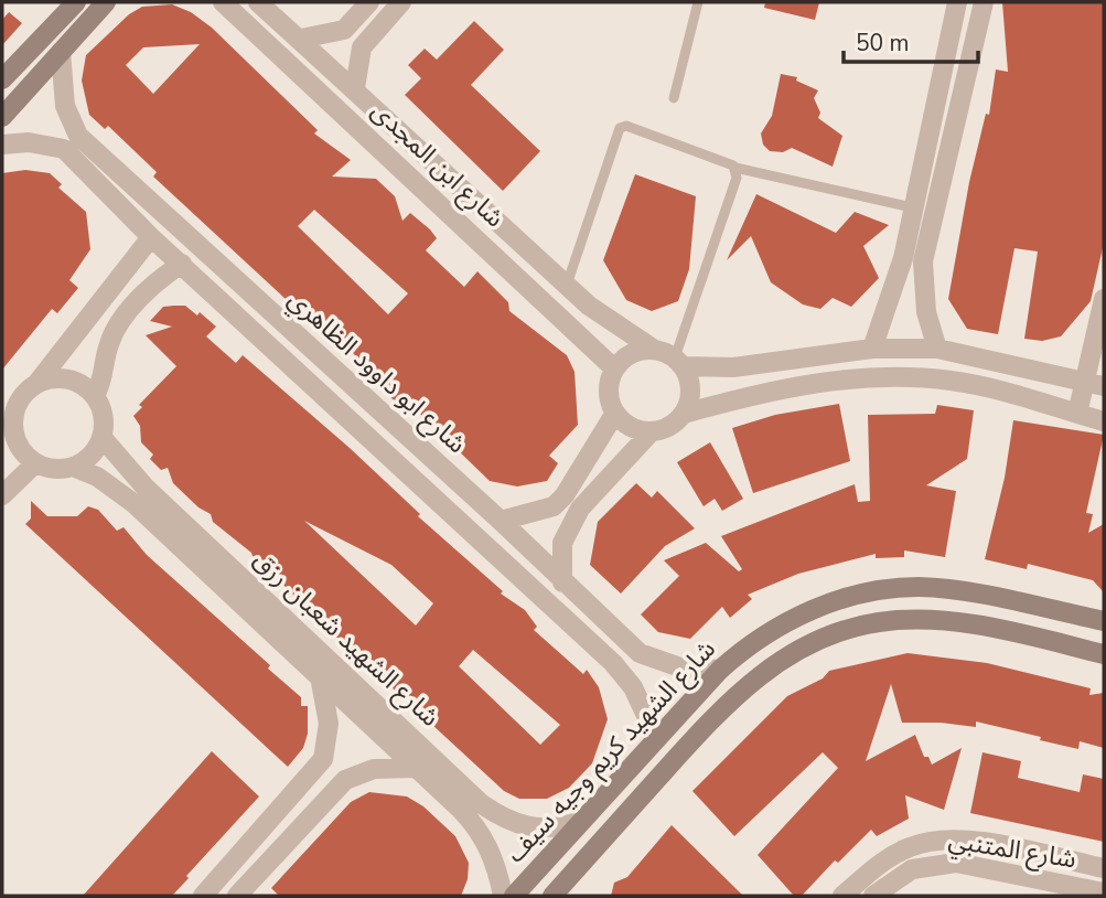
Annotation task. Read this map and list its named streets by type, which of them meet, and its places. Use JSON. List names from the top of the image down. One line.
{"streets":{"street":["شارع ابن المجدى","شارع ابو داوود الظاهري","شارع الشهيد شعبان رزق","شارع الشهيد كريم وجيه سيف","شارع المتنبي"]},"crossings":[["شارع ابو داوود الظاهري","شارع الشهيد كريم وجيه سيف"],["شارع الشهيد شعبان رزق","شارع الشهيد كريم وجيه سيف"]],"scale_bar":"50 m"}
